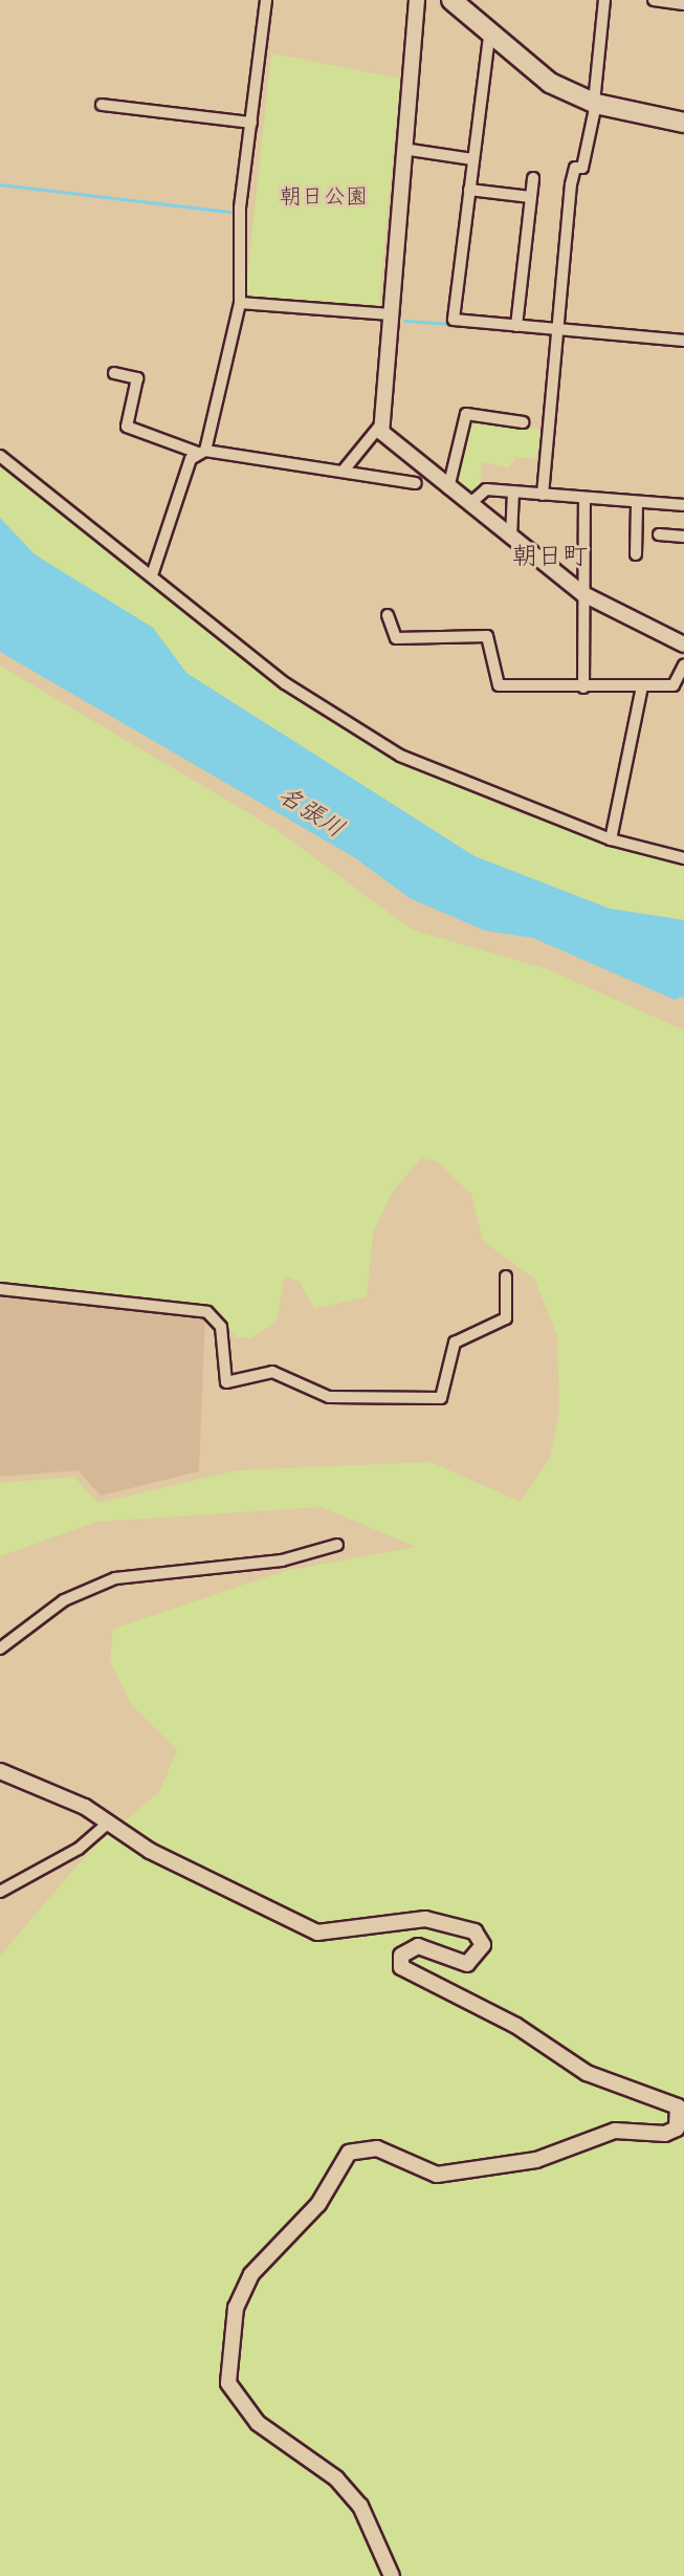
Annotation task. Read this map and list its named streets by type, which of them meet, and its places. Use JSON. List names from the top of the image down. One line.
{"districts":["朝日町"],"water":["名張川"],"parks":["朝日公園"]}
